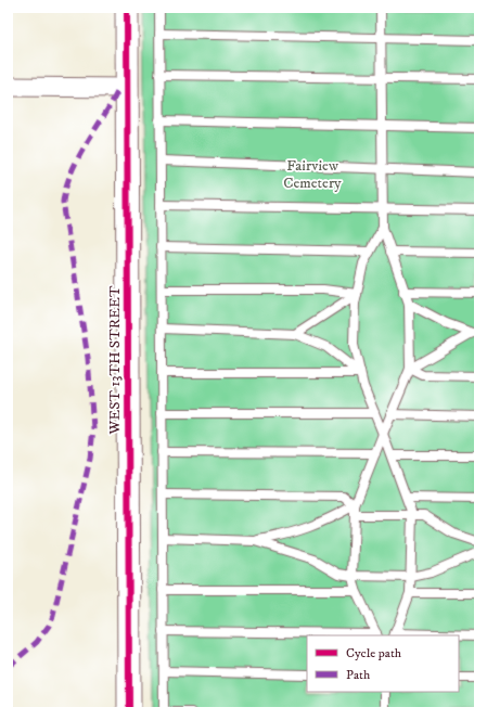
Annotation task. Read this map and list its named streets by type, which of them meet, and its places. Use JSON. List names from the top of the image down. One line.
{"streets":{"street":["WEST 13TH STREET"]},"parks":["Fairview Cemetery"],"legend":["Cycle path","Path"]}
